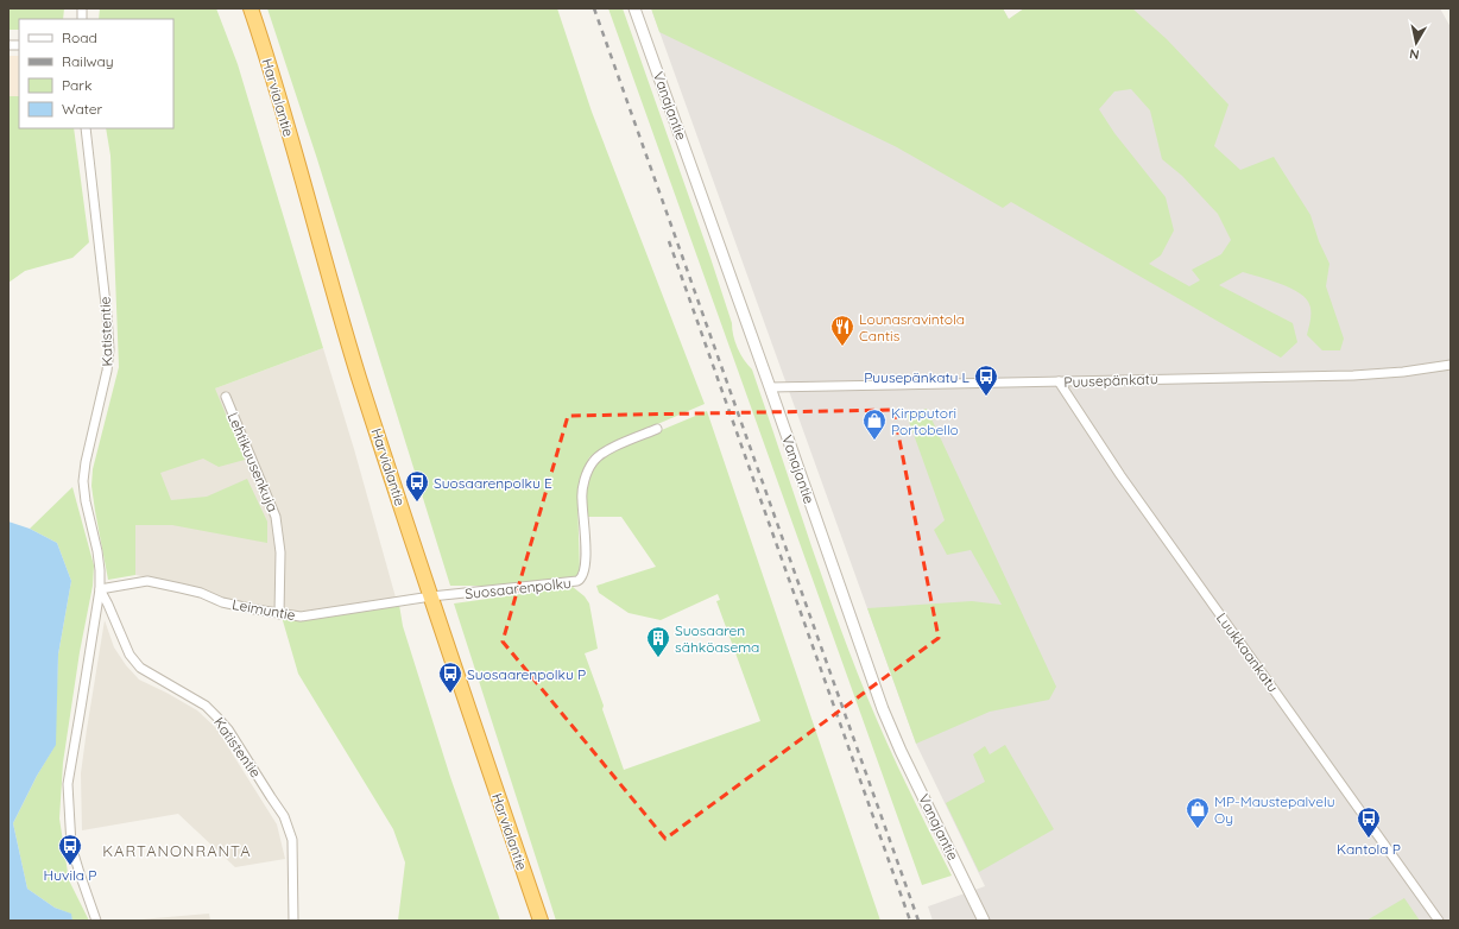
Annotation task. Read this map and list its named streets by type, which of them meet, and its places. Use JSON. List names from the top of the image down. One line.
{"streets":{"highway":["Harvialantie"],"street":["Vanajantie","Katistentie","Puusepänkatu","Lehtikuusenkuja","Suosaarenpolku","Leimuntie","Luukkaankatu"]},"crossings":[["Harvialantie","Suosaarenpolku"],["Harvialantie","Leimuntie"],["Vanajantie","Puusepänkatu"],["Katistentie","Leimuntie"],["Puusepänkatu","Luukkaankatu"],["Lehtikuusenkuja","Leimuntie"],["Suosaarenpolku","Leimuntie"]],"districts":["KARTANONRANTA"],"places":{"restaurant":["Lounasravintola Cantis"],"bus stop":["Puusepänkatu L","Suosaarenpolku E","Suosaarenpolku P","Kantola P","Huvila P"],"shop":["Kirpputori Portobello","MP-Maustepalvelu Oy"],"building":["Suosaaren sähköasema"]},"legend":["Road","Railway","Park","Water"],"north":"bottom"}
